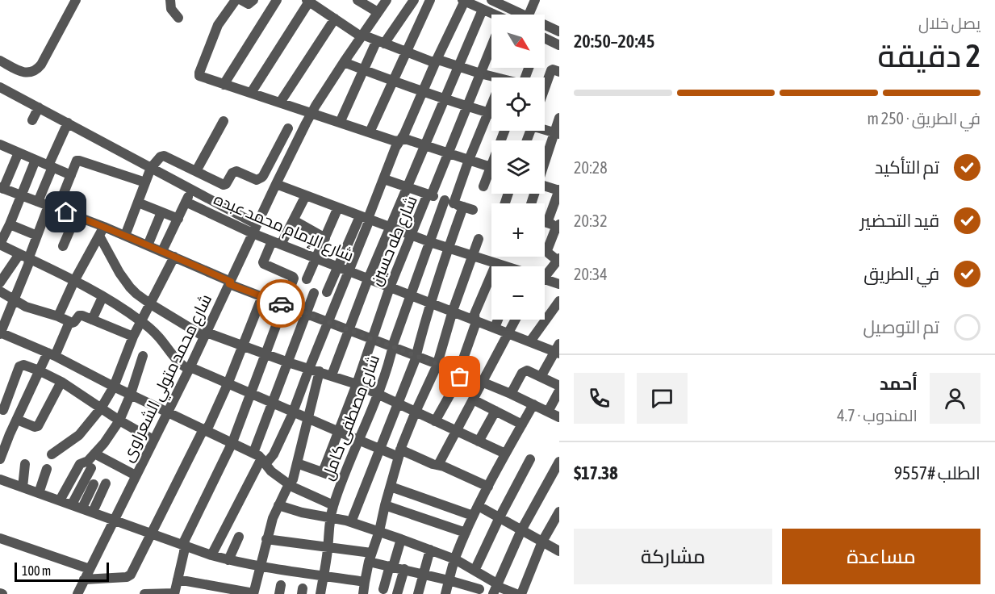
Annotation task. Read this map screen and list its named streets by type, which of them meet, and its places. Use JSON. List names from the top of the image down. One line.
{"streets":{"street":["شارع الإمام محمد عبده","شارع طه حسين","شارع محمد متولي الشعراوى","شارع مصطفى كامل"]},"crossings":[["شارع الإمام محمد عبده","شارع طه حسين"],["شارع الإمام محمد عبده","شارع محمد متولي الشعراوى"],["شارع الإمام محمد عبده","شارع مصطفى كامل"]],"scale_bar":"100 m","north":"bottom right","page":{"heading":["2 دقيقة","يصل خلال","20:45–20:50"],"panel":["أحمد","المندوب · 4.7","الطلب #9557","$17.38"],"map_buttons":["+","−"],"bar":"في الطريق · 250 m","list":[["تم التأكيد","20:28"],["قيد التحضير","20:32"],["في الطريق","20:34"],"تم التوصيل"],"buttons":["مساعدة","مشاركة"],"scale":"100 m"}}
